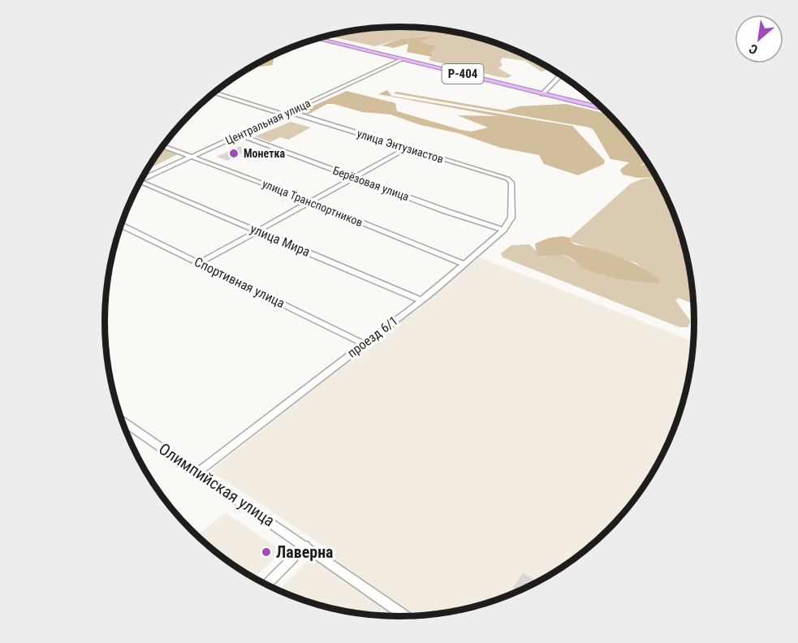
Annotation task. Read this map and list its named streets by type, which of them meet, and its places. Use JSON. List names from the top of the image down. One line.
{"streets":{"highway":["Р-404"],"street":["Центральная улица","улица Энтузиастов","Берёзовая улица","улица Транспортников","улица Мира","Спортивная улица","проезд 6/1","Олимпийская улица"]},"crossings":[["Р-404","Центральная улица"],["Центральная улица","улица Энтузиастов"],["Центральная улица","Берёзовая улица"],["Центральная улица","улица Транспортников"],["улица Энтузиастов","проезд 6/1"],["Берёзовая улица","проезд 6/1"],["улица Транспортников","проезд 6/1"],["улица Мира","проезд 6/1"],["Спортивная улица","проезд 6/1"],["проезд 6/1","Олимпийская улица"]],"places":["Монетка","Лаверна"],"north":"bottom left"}
